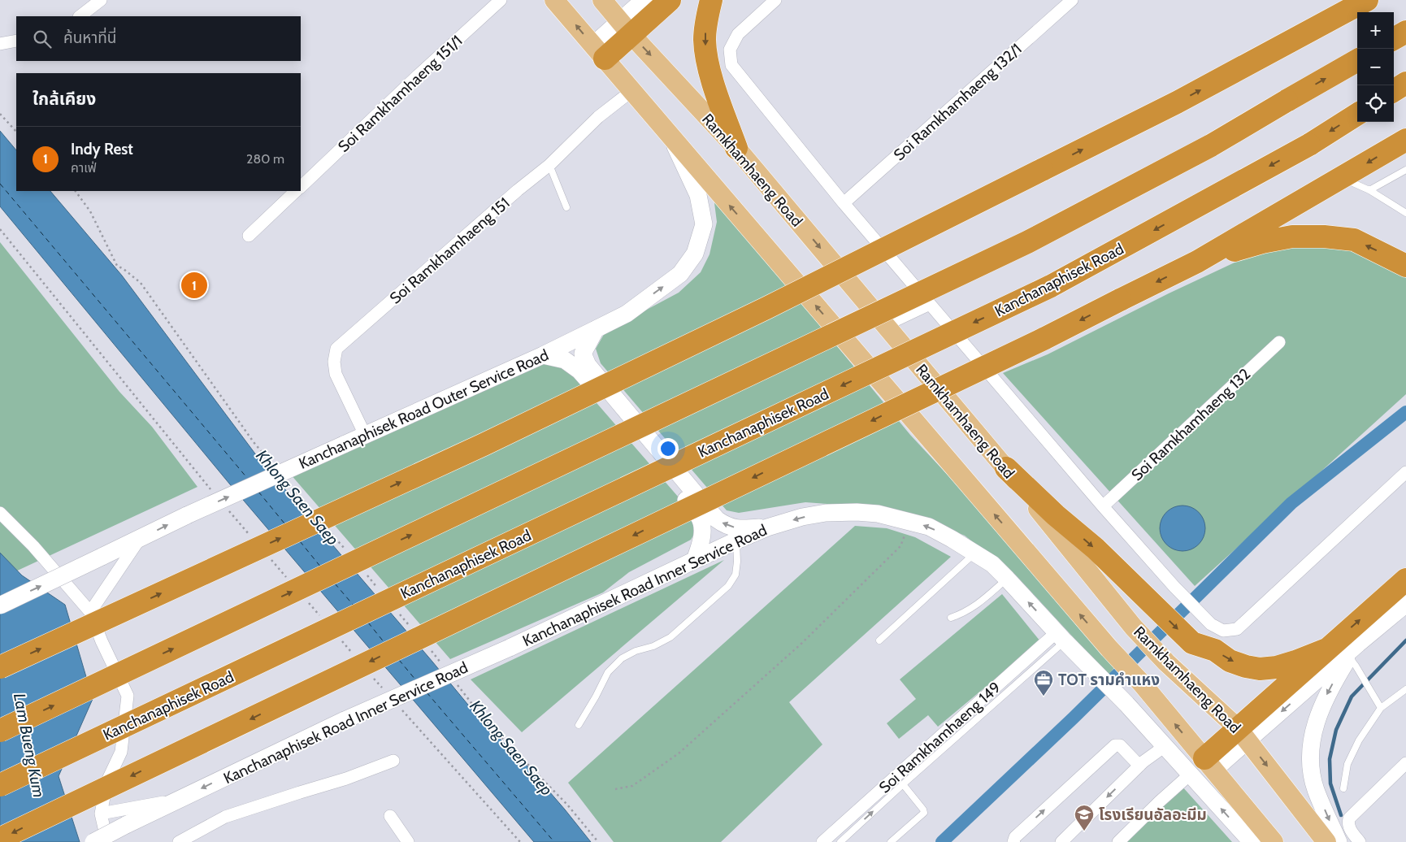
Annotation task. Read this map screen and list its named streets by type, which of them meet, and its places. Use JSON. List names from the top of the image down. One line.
{"streets":{"highway":["Kanchanaphisek Road"],"main road":["Ramkhamhaeng Road","Kanchanaphisek Road Outer Service Road","Kanchanaphisek Road Inner Service Road"],"street":["Soi Ramkhamhaeng 151/1","Soi Ramkhamhaeng 132/1","Soi Ramkhamhaeng 151","Soi Ramkhamhaeng 132","Soi Ramkhamhaeng 149"]},"crossings":[["Soi Ramkhamhaeng 151","Kanchanaphisek Road Outer Service Road"],["Kanchanaphisek Road Inner Service Road","Soi Ramkhamhaeng 149"]],"one_way":["Kanchanaphisek Road Outer Service Road","Kanchanaphisek Road Inner Service Road"],"water":["Khlong Saen Saep","Lam Bueng Kum"],"places":{"office":["TOT รามคำแหง"],"school or university":["โรงเรียนอัลอะมีม"]},"page":{"map_buttons":["+","−"],"search":"ค้นหาที่นี่","heading":"ใกล้เคียง","list":[{"mark":"1","name":"Indy Rest","note":"คาเฟ่","value":"280 m"}],"pins":"1"}}
